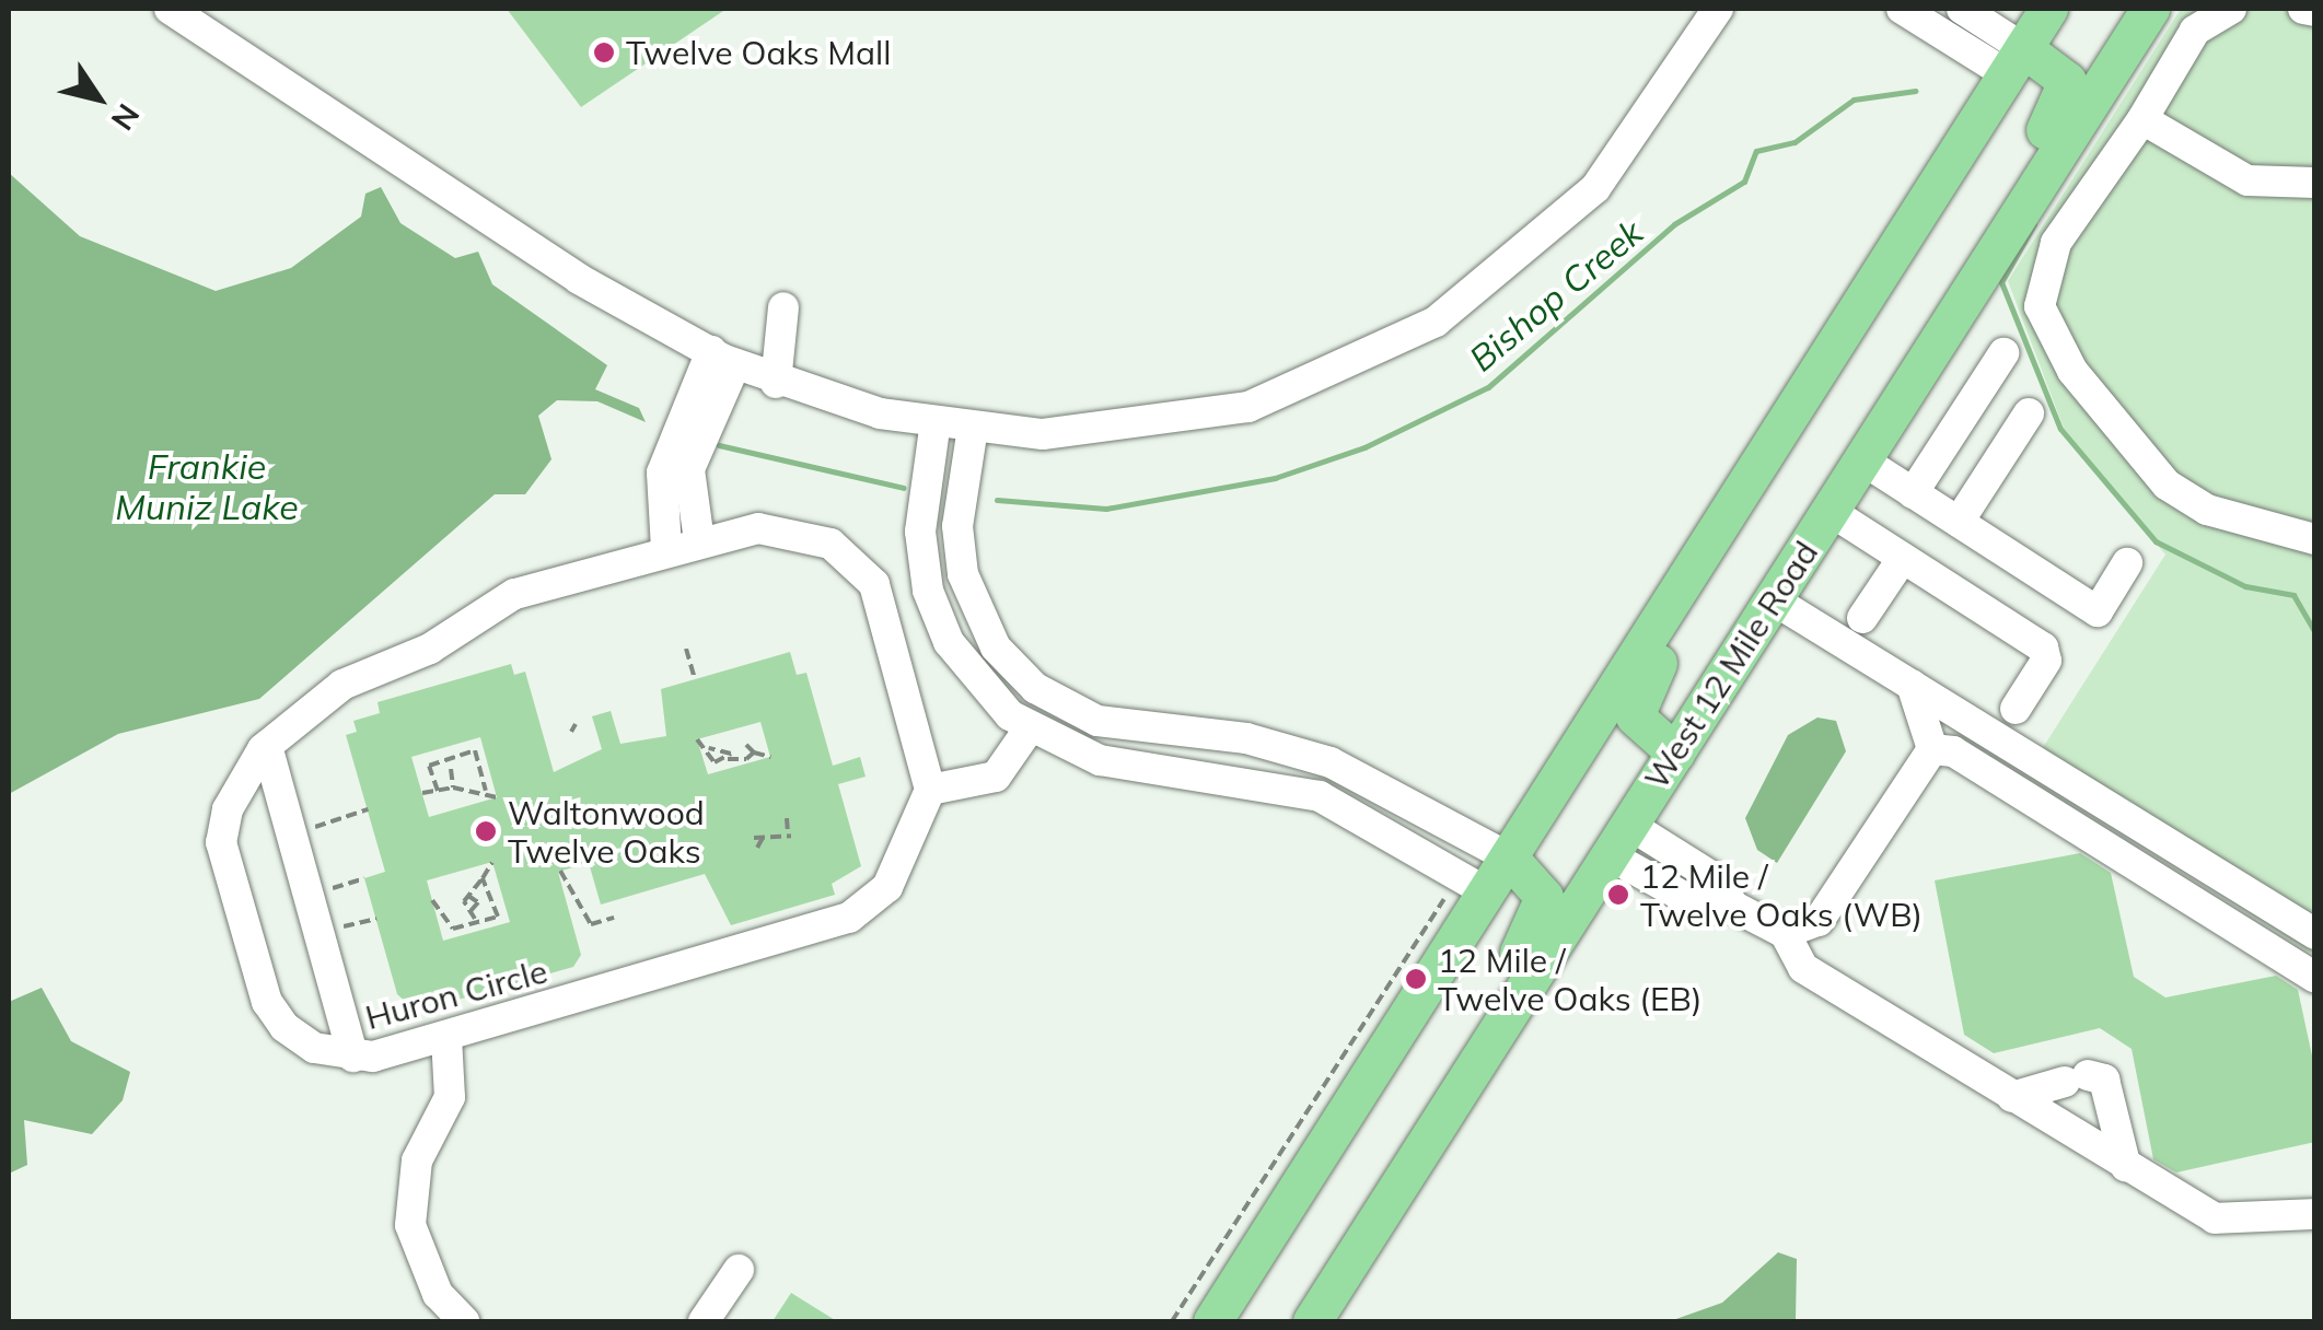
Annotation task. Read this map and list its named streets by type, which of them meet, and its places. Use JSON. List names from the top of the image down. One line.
{"streets":{"main road":["West 12 Mile Road"],"street":["Huron Circle"]},"water":["Bishop Creek","Frankie Muniz Lake"],"places":["Twelve Oaks Mall","Waltonwood Twelve Oaks","12 Mile / Twelve Oaks (WB)","12 Mile / Twelve Oaks (EB)"],"north":"bottom right"}
